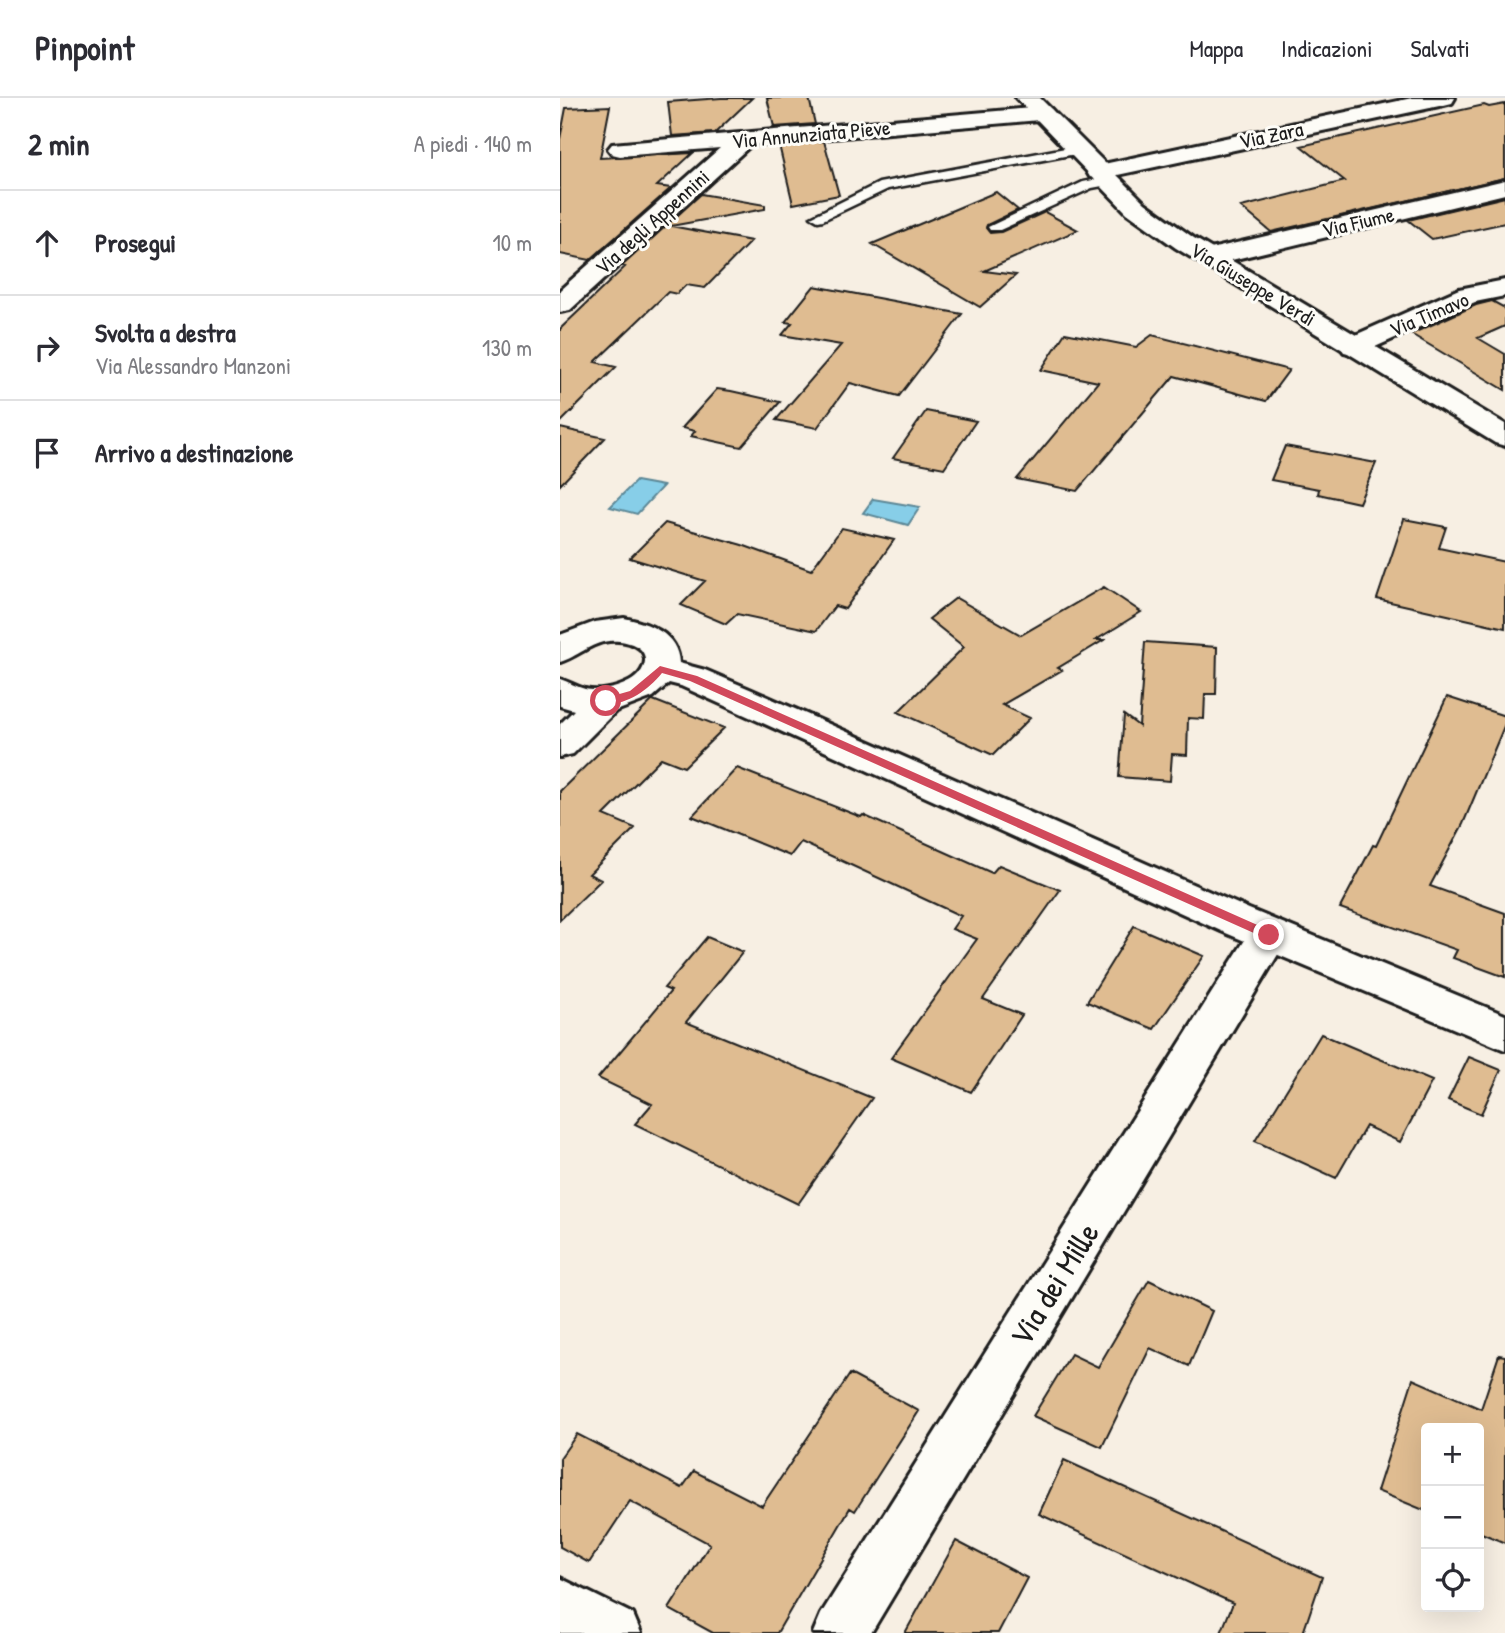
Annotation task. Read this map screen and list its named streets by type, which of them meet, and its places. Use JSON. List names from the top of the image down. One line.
{"streets":{"street":["Via Annunziata Pieve","Via Zara","Via degli Appennini","Via Fiume","Via Giuseppe Verdi","Via Timavo","Via dei Mille"]},"crossings":[["Via Annunziata Pieve","Via degli Appennini"],["Via Annunziata Pieve","Via Giuseppe Verdi"],["Via Zara","Via Giuseppe Verdi"],["Via Fiume","Via Giuseppe Verdi"],["Via Giuseppe Verdi","Via Timavo"]],"page":{"header":"Pinpoint","nav":["Mappa","Indicazioni","Salvati"],"heading":["2 min","A piedi · 140 m"],"list":[["Prosegui","10 m"],["Svolta a destra","Via Alessandro Manzoni","130 m"],"Arrivo a destinazione"],"map_buttons":["+","−"]}}
